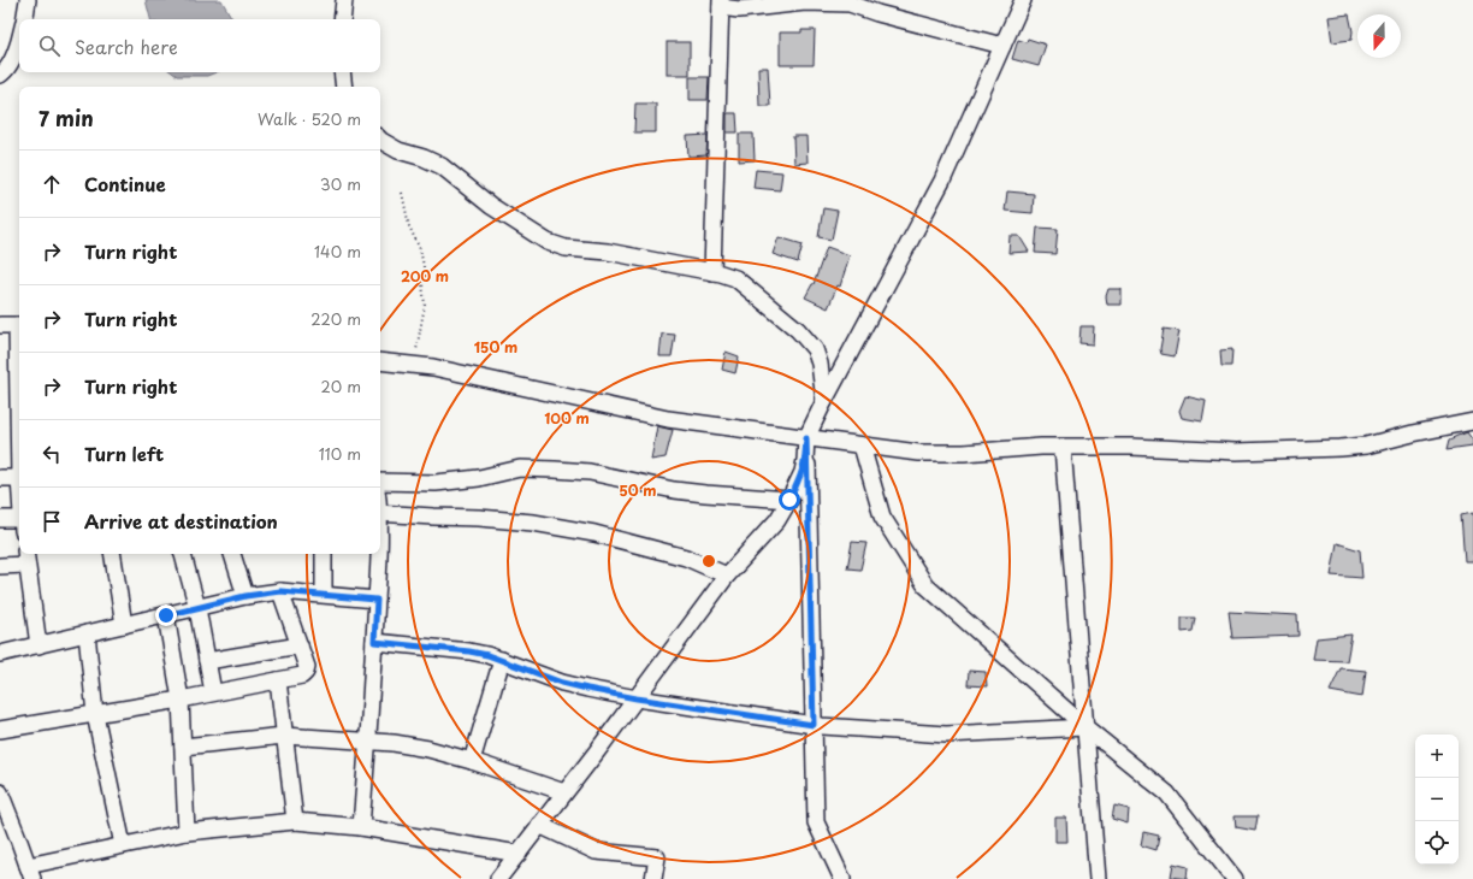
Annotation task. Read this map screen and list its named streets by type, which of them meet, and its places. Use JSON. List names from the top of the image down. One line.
{"north":"bottom","page":{"search":"Search here","heading":["7 min","Walk · 520 m"],"list":[["Continue","30 m"],["Turn right","140 m"],["Turn right","220 m"],["Turn right","20 m"],["Turn left","110 m"],"Arrive at destination"],"map_buttons":["+","−"]},"rings":["200 m","150 m","100 m","50 m"]}
